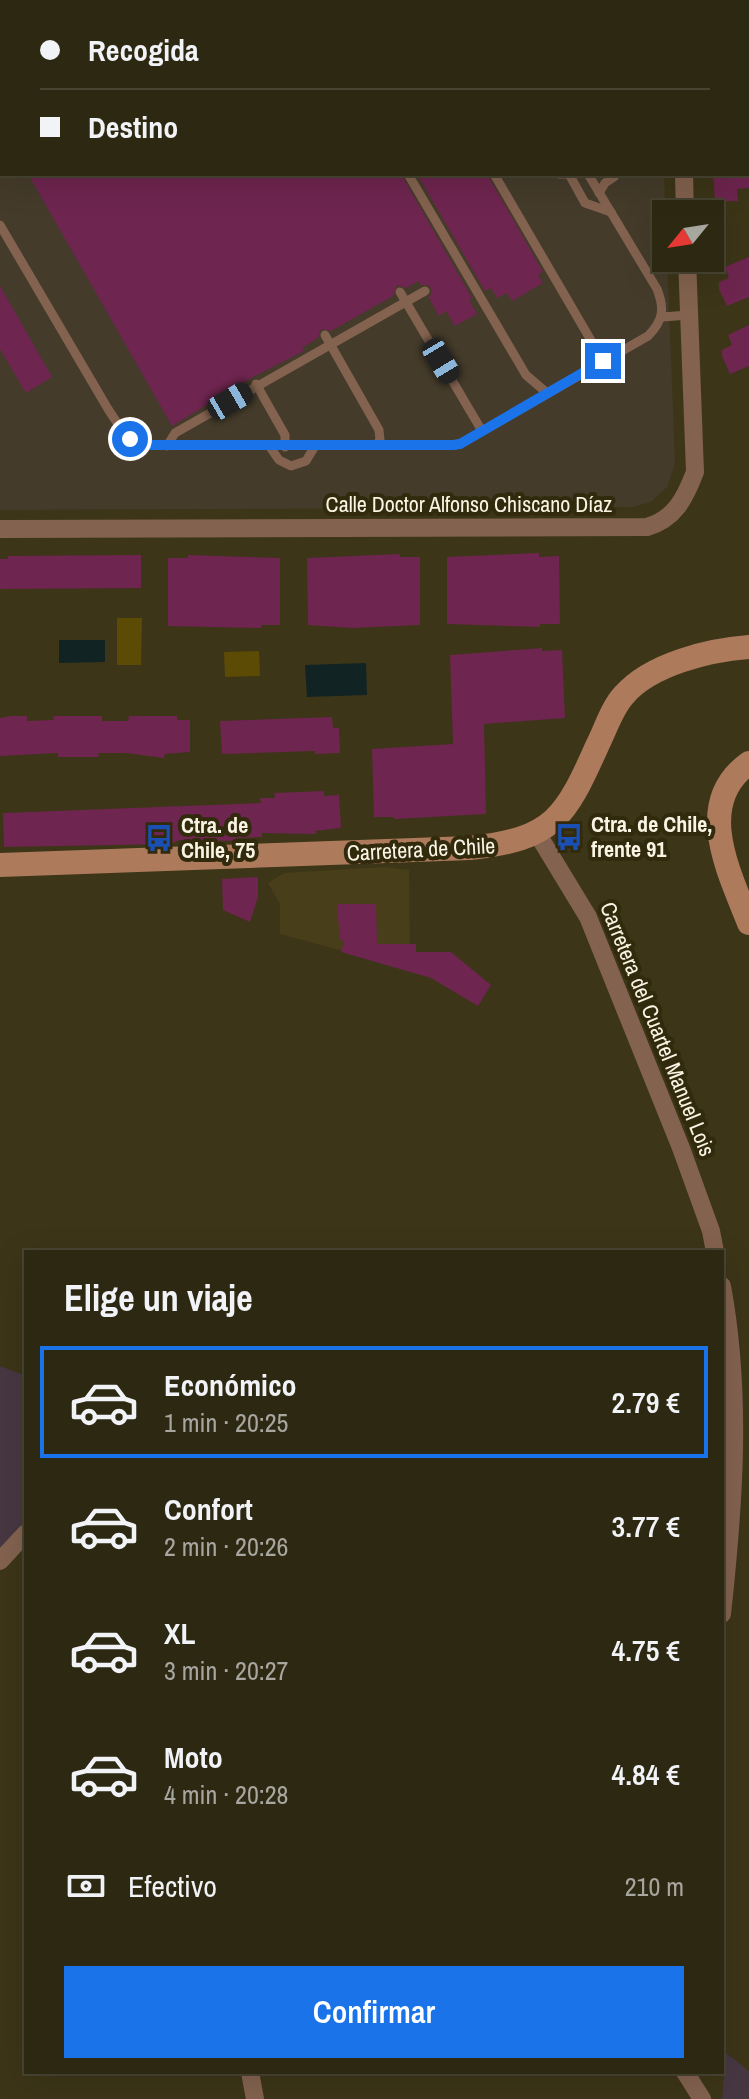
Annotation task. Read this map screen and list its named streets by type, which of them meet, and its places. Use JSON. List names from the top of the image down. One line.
{"streets":{"street":["Calle Doctor Alfonso Chiscano Díaz","Carretera de Chile","Carretera del Cuartel Manuel Lois"]},"crossings":[["Carretera de Chile","Carretera del Cuartel Manuel Lois"]],"places":{"bus stop":["Ctra. de Chile, frente 91","Ctra. de Chile, 75"]},"north":"bottom left","page":{"banner":["Recogida","Destino"],"heading":"Elige un viaje","list":[{"name":"Económico","note":"1 min · 20:25","value":"2.79 €"},{"name":"Confort","note":"2 min · 20:26","value":"3.77 €"},{"name":"XL","note":"3 min · 20:27","value":"4.75 €"},{"name":"Moto","note":"4 min · 20:28","value":"4.84 €"}],"pay":["Efectivo","210 m"],"buttons":"Confirmar"}}
